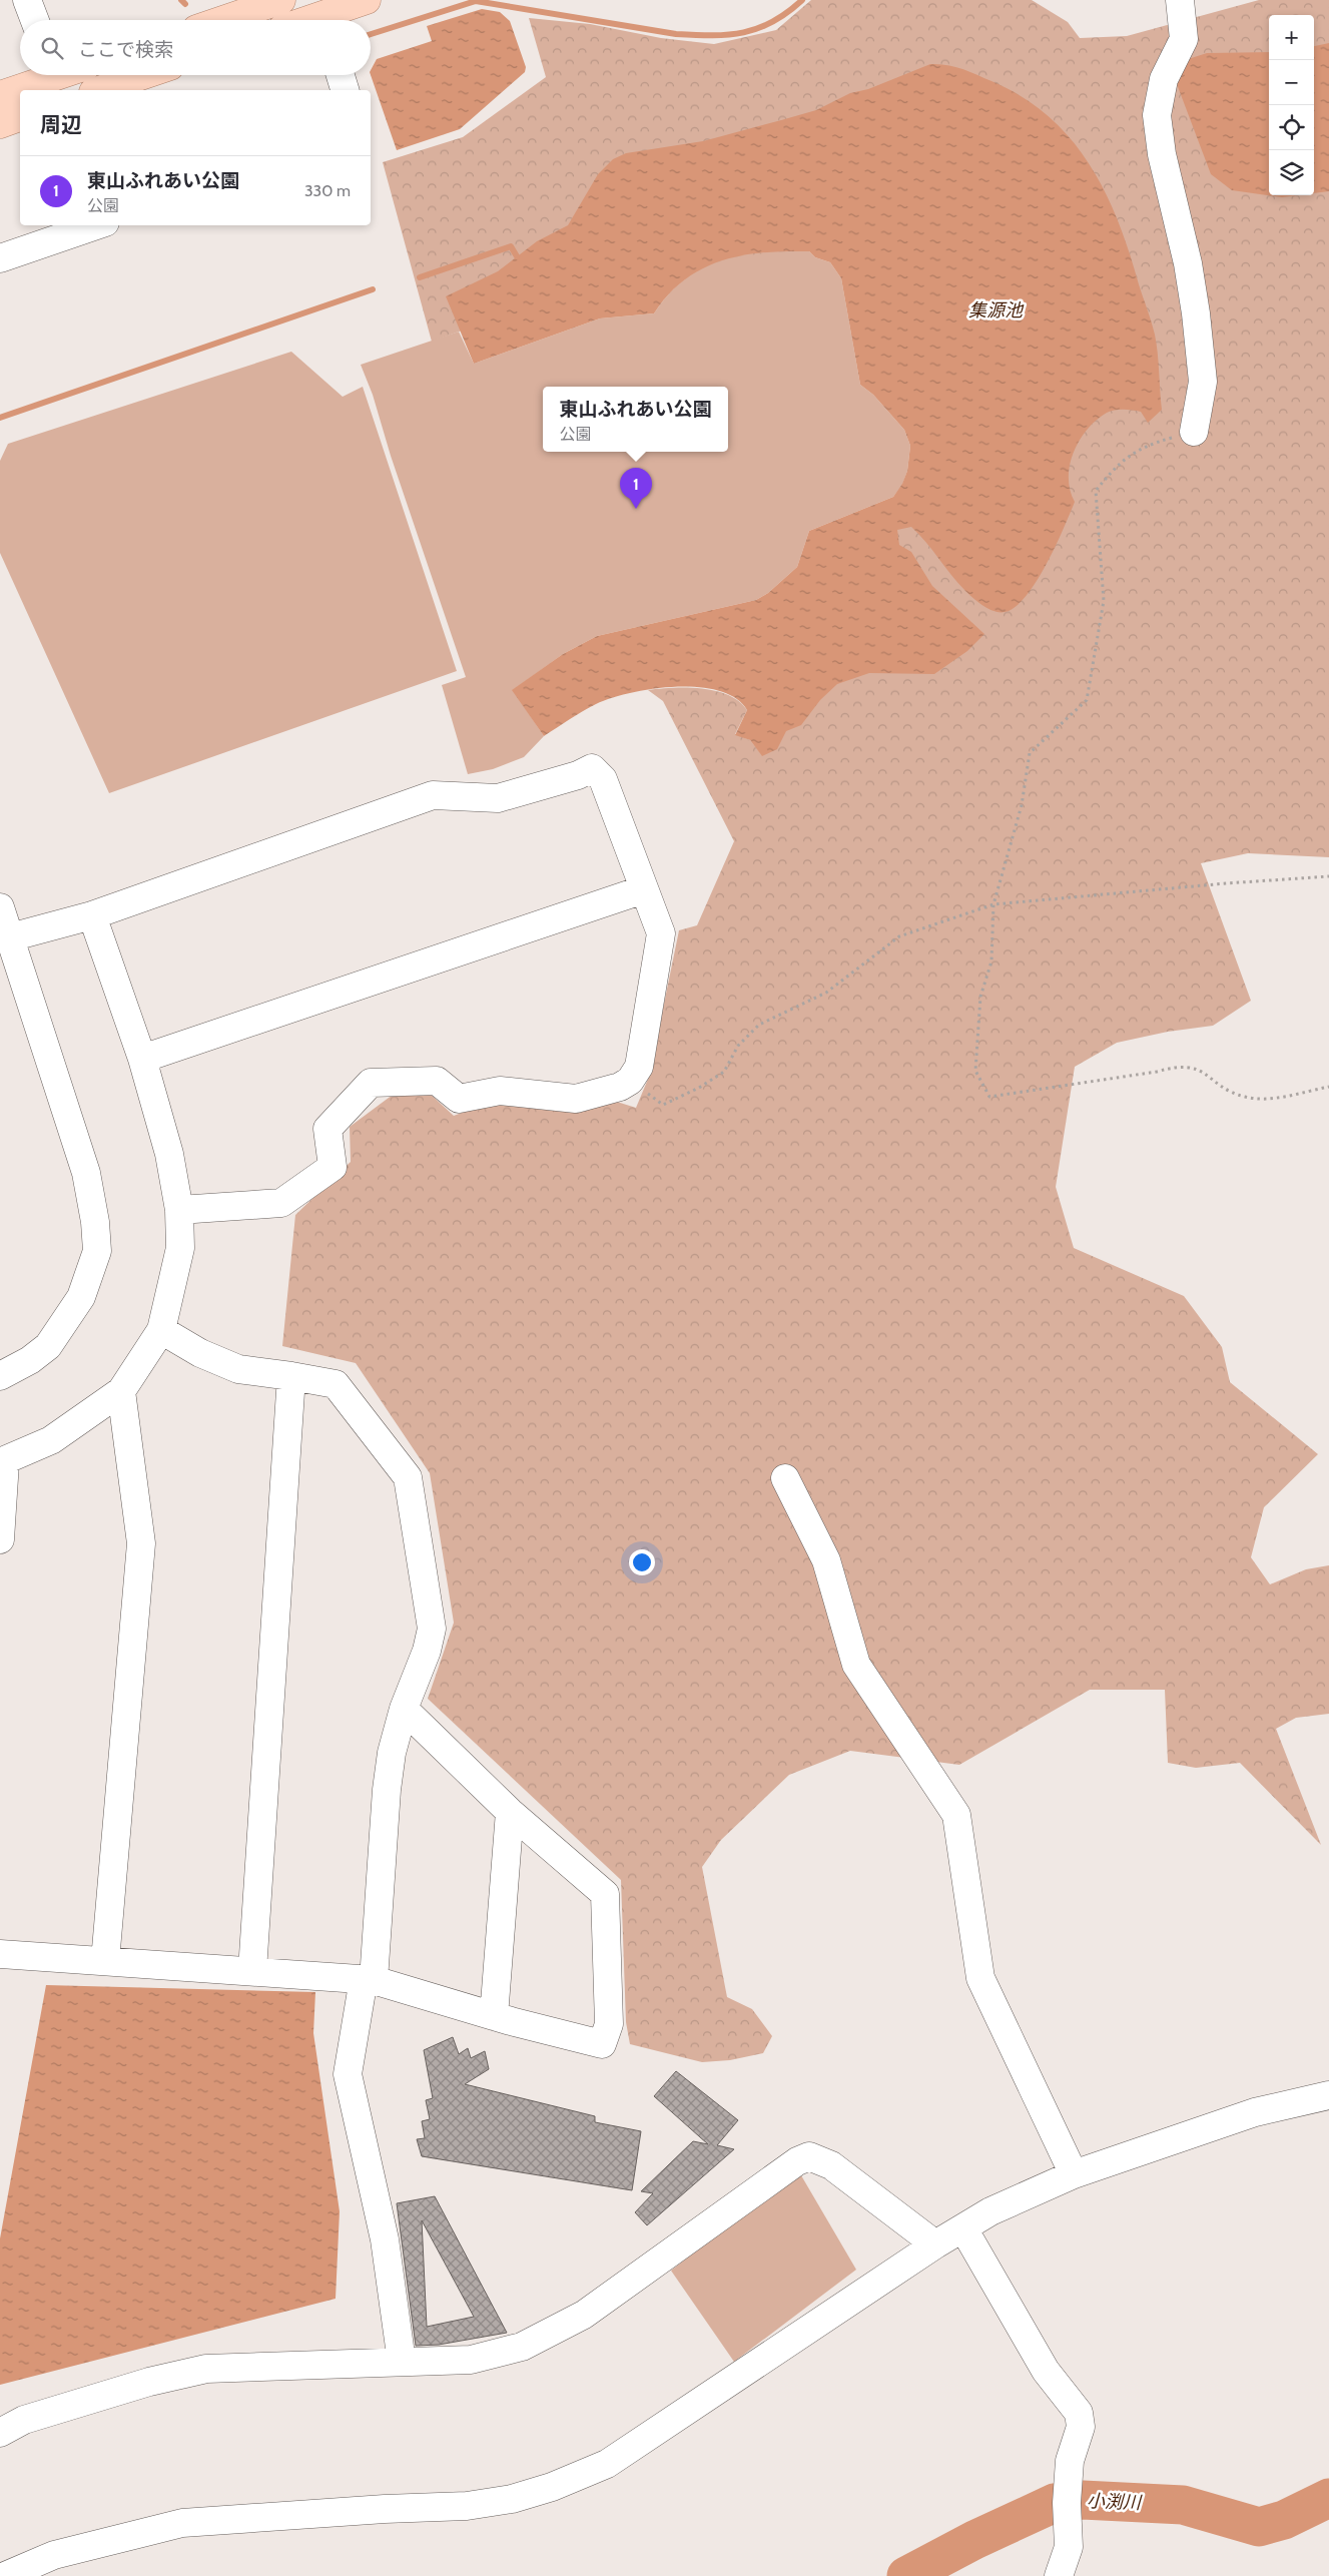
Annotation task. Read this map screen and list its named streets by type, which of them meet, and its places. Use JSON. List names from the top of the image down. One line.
{"water":["集源池","小渕川"],"page":{"map_buttons":["+","−"],"search":"ここで検索","heading":"周辺","list":[{"mark":"1","name":"東山ふれあい公園","note":"公園","value":"330 m"}],"popup":["東山ふれあい公園","公園"],"pins":"1"}}
